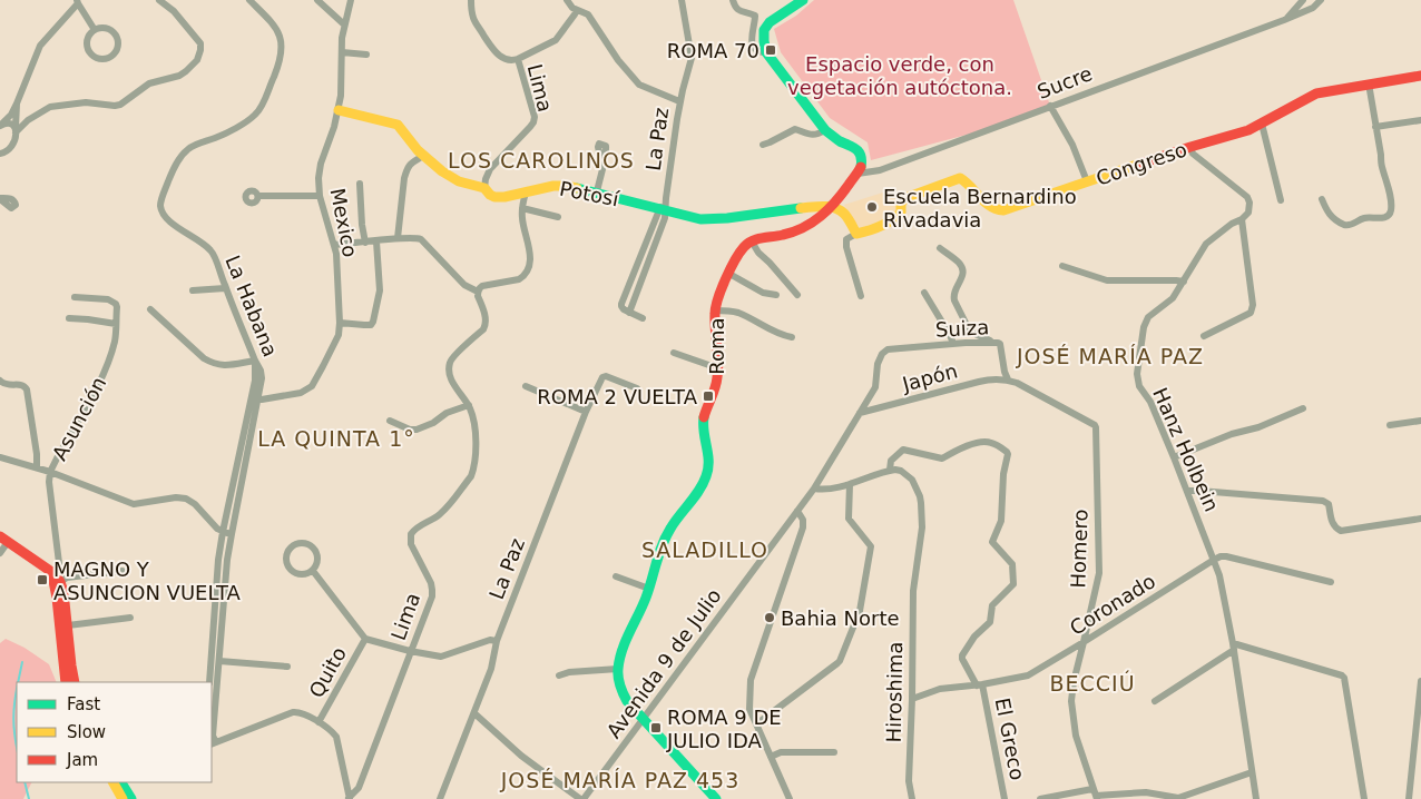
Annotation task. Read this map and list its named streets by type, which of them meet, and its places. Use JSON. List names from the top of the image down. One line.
{"streets":{"main road":["Congreso","Potosí","Roma","Asunción"],"street":["Sucre","Lima","La Paz","Mexico","La Habana","Suiza","Japón","Hanz Holbein","Homero","Coronado","Avenida 9 de Julio","Quito","Hiroshima","El Greco"]},"crossings":[["Lima","Potosí"],["La Paz","Potosí"],["Potosí","Mexico"],["Mexico","La Habana"],["Suiza","Japón"],["Suiza","Homero"],["Suiza","Avenida 9 de Julio"],["Roma","Avenida 9 de Julio"],["Japón","Homero"],["Japón","Avenida 9 de Julio"],["Hanz Holbein","Coronado"],["Homero","Coronado"],["Coronado","Hiroshima"],["Coronado","El Greco"],["Hiroshima","El Greco"]],"districts":["LOS CAROLINOS","JOSÉ MARÍA PAZ","LA QUINTA 1°","SALADILLO","BECCIÚ","JOSÉ MARÍA PAZ 453"],"parks":["Espacio verde, con vegetación autóctona."],"places":{"transit":["ROMA 70","ROMA 2 VUELTA","MAGNO Y ASUNCION VUELTA","ROMA 9 DE JULIO IDA"],"other":["Escuela Bernardino Rivadavia","Bahia Norte"]},"legend":["Fast","Slow","Jam"]}
